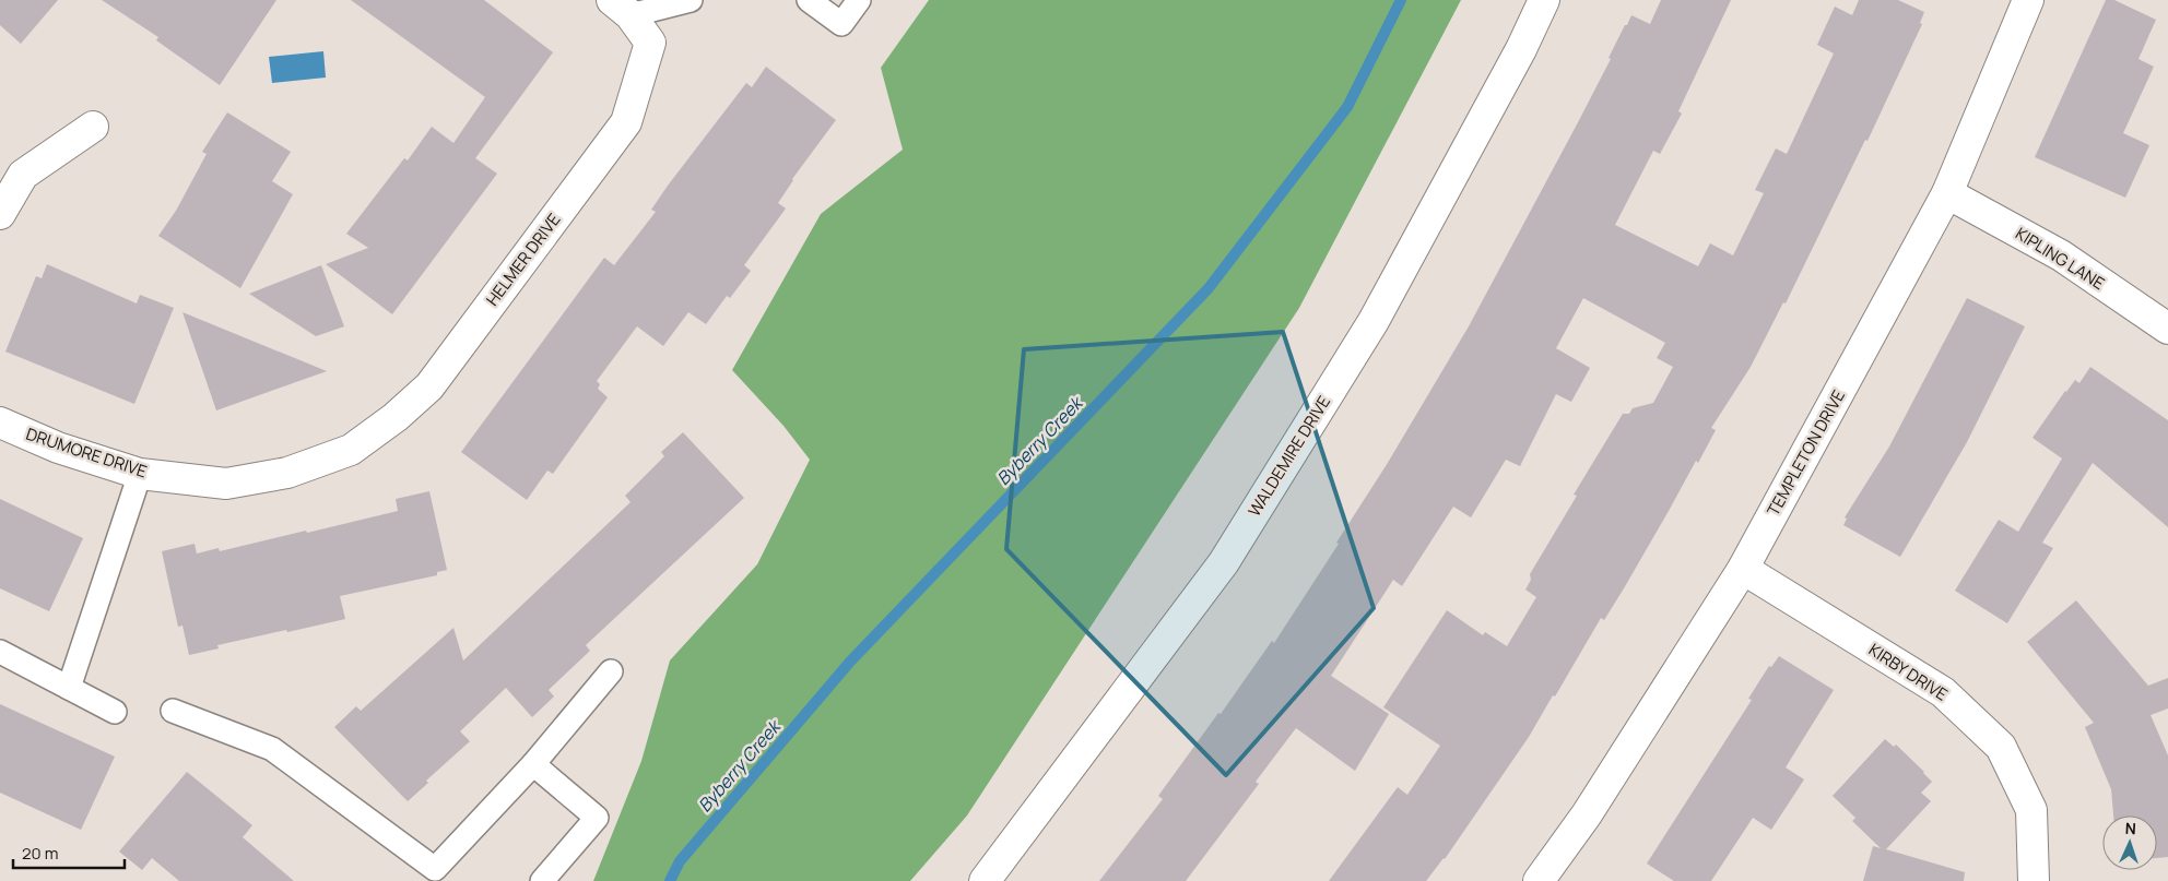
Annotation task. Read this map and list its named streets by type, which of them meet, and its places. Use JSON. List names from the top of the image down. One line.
{"streets":{"street":["KIPLING LANE","HELMER DRIVE","DRUMORE DRIVE","TEMPLETON DRIVE","WALDEMIRE DRIVE","KIRBY DRIVE"]},"crossings":[["KIPLING LANE","TEMPLETON DRIVE"],["HELMER DRIVE","DRUMORE DRIVE"],["TEMPLETON DRIVE","KIRBY DRIVE"]],"water":["Byberry Creek"],"scale_bar":"20 m","north":"top"}
